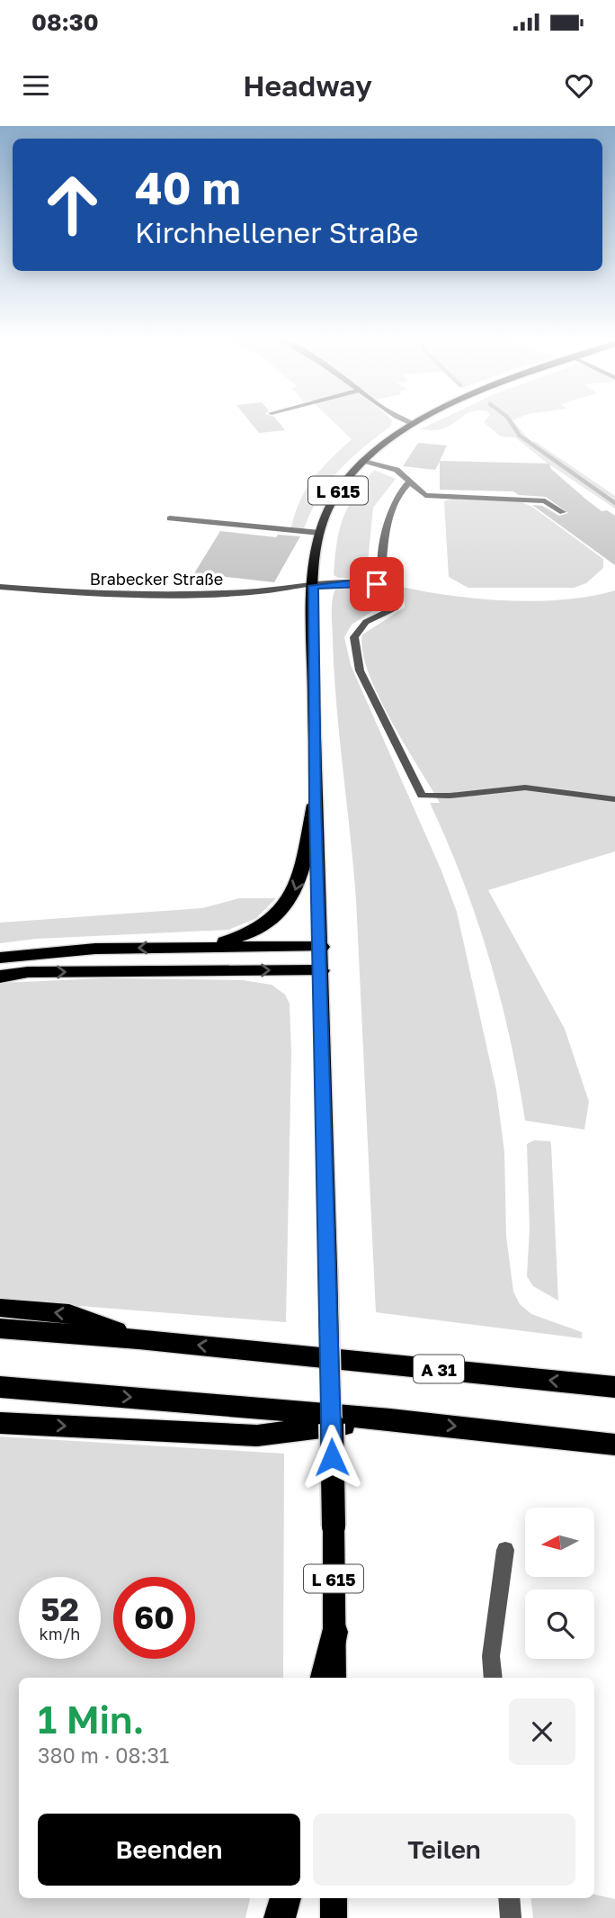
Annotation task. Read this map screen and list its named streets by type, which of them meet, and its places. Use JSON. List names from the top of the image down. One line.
{"streets":{"highway":["A 31"],"main road":["L 615"],"street":["Brabecker Straße"]},"crossings":[["L 615","Brabecker Straße"]],"north":"left","page":{"status":"08:30","header":"Headway","turn":["40 m","Kirchhellener Straße"],"speed":"52 km/h","limit":"60","heading":["1 Min.","380 m · 08:31"],"buttons":["Beenden","Teilen"]}}
